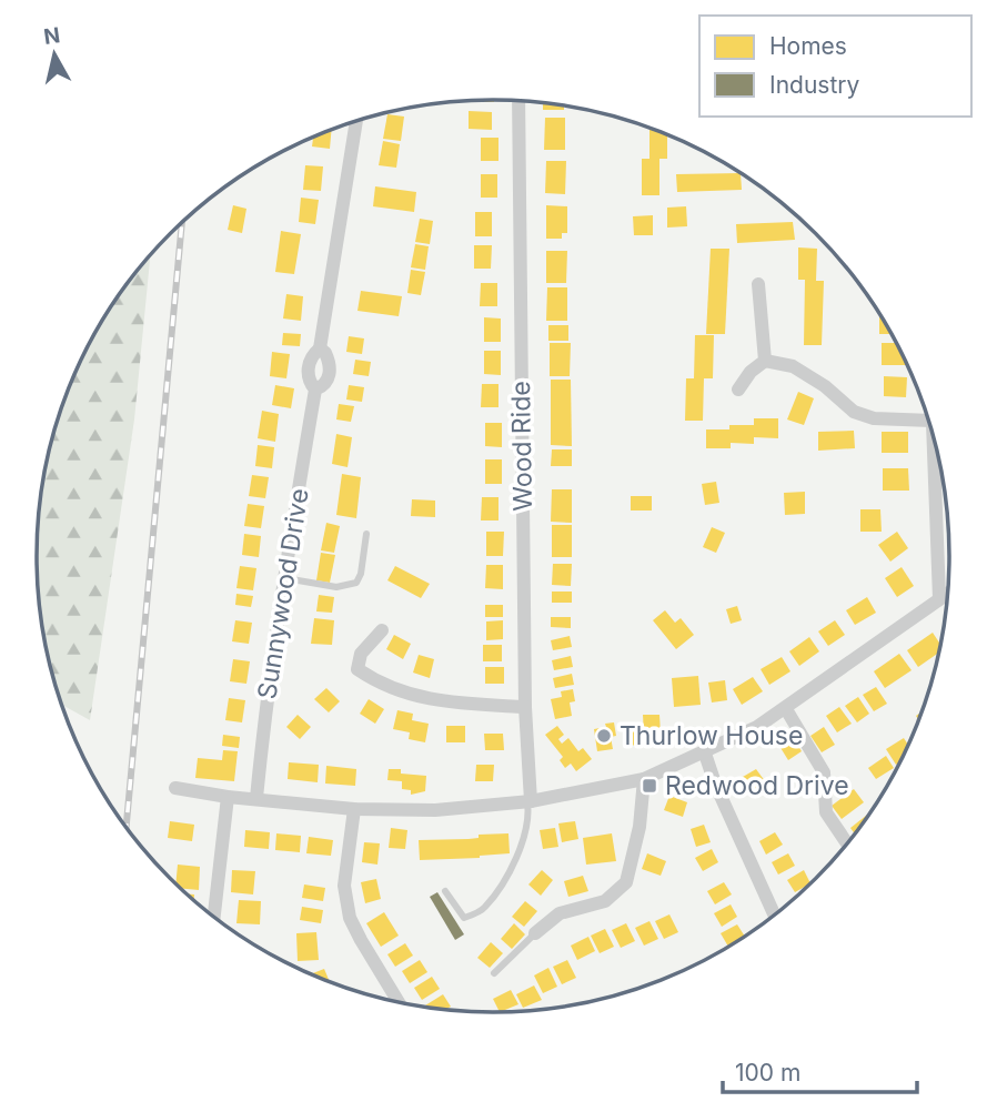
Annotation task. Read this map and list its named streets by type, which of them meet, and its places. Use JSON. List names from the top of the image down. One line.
{"streets":{"street":["Wood Ride","Sunnywood Drive"]},"places":{"other":["Thurlow House"],"transit":["Redwood Drive"]},"legend":["Homes","Industry"],"scale_bar":"100 m","north":"top"}
